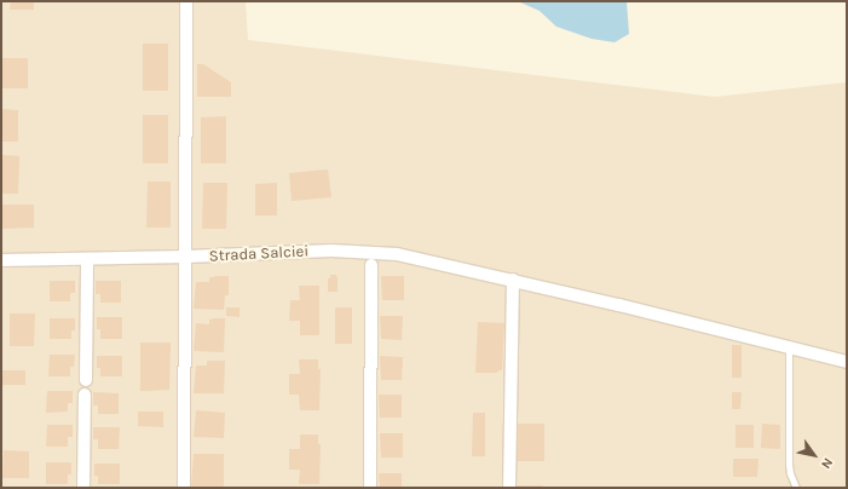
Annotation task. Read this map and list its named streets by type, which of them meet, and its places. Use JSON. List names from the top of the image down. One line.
{"streets":{"street":["Strada Salciei"]},"north":"bottom right"}
